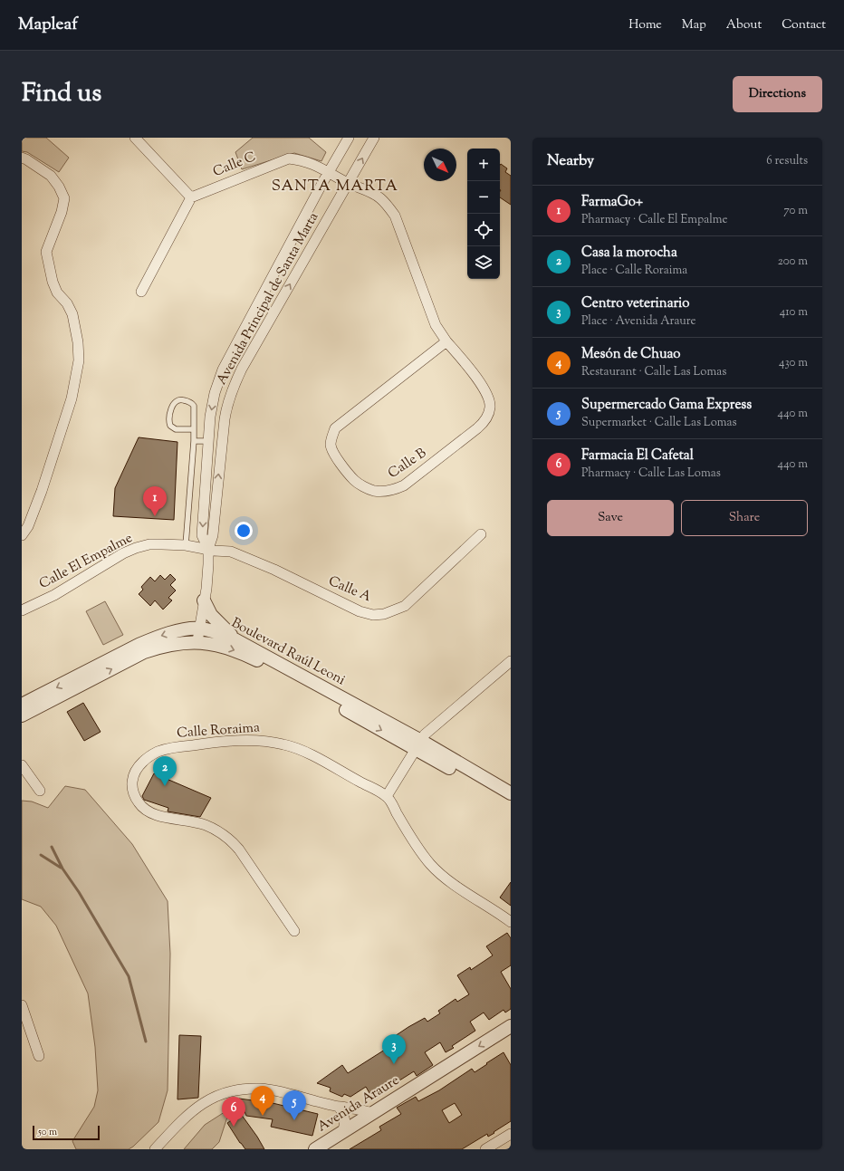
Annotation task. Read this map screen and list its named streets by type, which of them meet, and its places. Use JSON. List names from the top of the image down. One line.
{"streets":{"street":["Calle C","Avenida Principal de Santa Marta","Calle B","Calle El Empalme","Calle A","Boulevard Raúl Leoni","Calle Roraima","Avenida Araure"]},"crossings":[["Calle C","Avenida Principal de Santa Marta"],["Calle C","Calle B"],["Avenida Principal de Santa Marta","Calle B"],["Avenida Principal de Santa Marta","Calle El Empalme"],["Avenida Principal de Santa Marta","Calle A"],["Avenida Principal de Santa Marta","Boulevard Raúl Leoni"],["Calle El Empalme","Calle A"]],"one_way":["Avenida Araure"],"districts":["SANTA MARTA"],"scale_bar":"50 m","north":"bottom right","page":{"header":"Mapleaf","nav":["Home","Map","About","Contact"],"title":"Find us","buttons":["Directions",["Save","Share"]],"heading":["Nearby","6 results"],"map_buttons":["+","−"],"list":[{"mark":"1","name":"FarmaGo+","note":"Pharmacy · Calle El Empalme","value":"70 m"},{"mark":"2","name":"Casa la morocha","note":"Place · Calle Roraima","value":"200 m"},{"mark":"3","name":"Centro veterinario","note":"Place · Avenida Araure","value":"410 m"},{"mark":"4","name":"Mesón de Chuao","note":"Restaurant · Calle Las Lomas","value":"430 m"},{"mark":"5","name":"Supermercado Gama Express","note":"Supermarket · Calle Las Lomas","value":"440 m"},{"mark":"6","name":"Farmacia El Cafetal","note":"Pharmacy · Calle Las Lomas","value":"440 m"}],"pins":["1","2","3","4","5","6"],"scale":"50 m"}}
